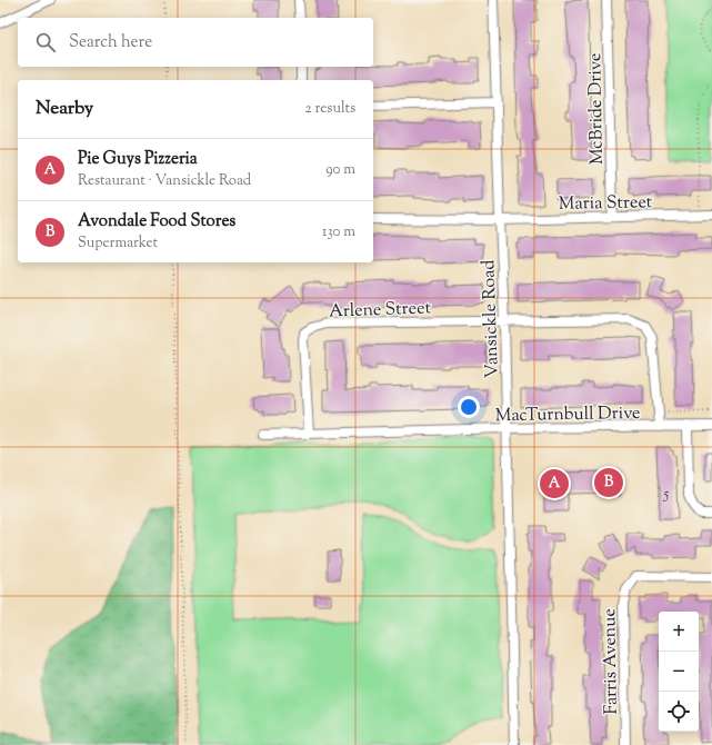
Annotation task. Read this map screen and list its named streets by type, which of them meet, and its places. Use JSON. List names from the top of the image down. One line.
{"streets":{"street":["McBride Drive","Maria Street","Arlene Street","Vansickle Road","MacTurnbull Drive","Farris Avenue"]},"crossings":[["McBride Drive","Maria Street"],["Maria Street","Vansickle Road"],["Arlene Street","Vansickle Road"],["Arlene Street","MacTurnbull Drive"],["Vansickle Road","MacTurnbull Drive"]],"house_numbers":["5"],"page":{"search":"Search here","heading":["Nearby","2 results"],"list":[{"mark":"A","name":"Pie Guys Pizzeria","note":"Restaurant · Vansickle Road","value":"90 m"},{"mark":"B","name":"Avondale Food Stores","note":"Supermarket","value":"130 m"}],"pins":["B","A"],"map_buttons":["+","−"]}}
